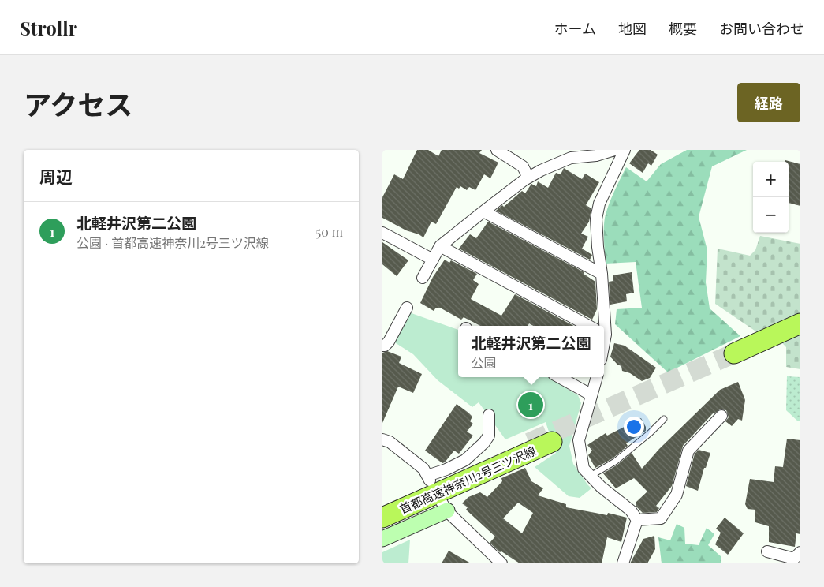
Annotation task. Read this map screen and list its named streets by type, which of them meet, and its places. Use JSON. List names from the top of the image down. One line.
{"streets":{"highway":["首都高速神奈川2号三ツ沢線"]},"page":{"header":"Strollr","nav":["ホーム","地図","概要","お問い合わせ"],"title":"アクセス","buttons":"経路","heading":"周辺","map_buttons":["+","−"],"list":[{"mark":"1","name":"北軽井沢第二公園","note":"公園 · 首都高速神奈川2号三ツ沢線","value":"50 m"}],"popup":["北軽井沢第二公園","公園"],"pins":"1"}}
